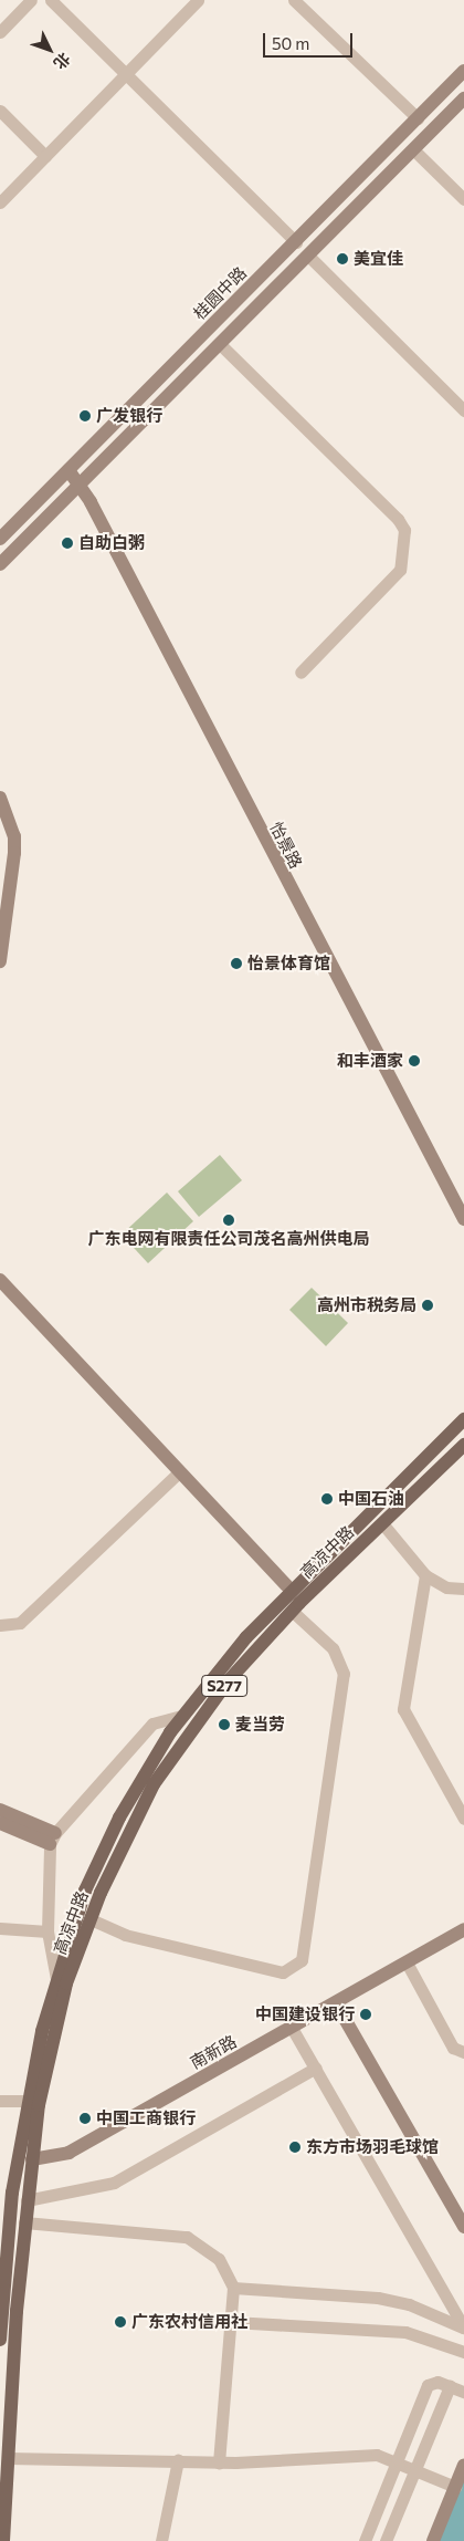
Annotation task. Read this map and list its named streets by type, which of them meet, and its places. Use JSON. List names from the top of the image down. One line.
{"streets":{"main road":["高凉中路","S277"],"street":["桂圆中路","怡景路","南新路"]},"crossings":[["桂圆中路","怡景路"],["高凉中路","南新路"]],"places":["美宜佳","广发银行","自助白粥","怡景体育馆","和丰酒家","广东电网有限责任公司茂名高州供电局","高州市税务局","中国石油","麦当劳","中国建设银行","中国工商银行","东方市场羽毛球馆","广东农村信用社"],"scale_bar":"50 m","north":"bottom right"}
